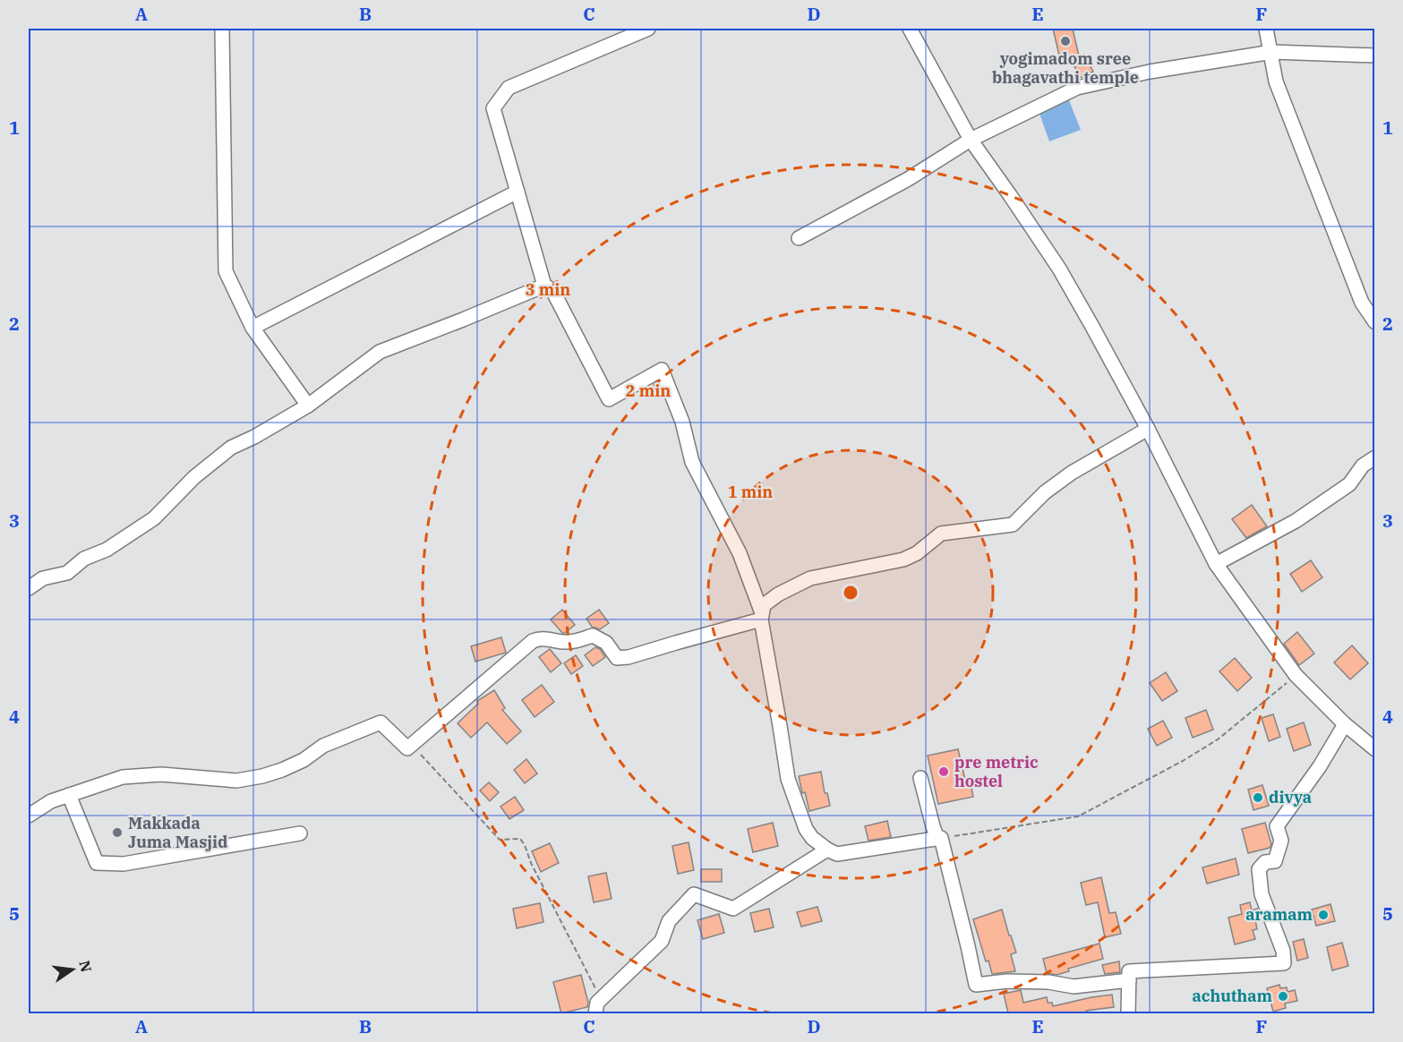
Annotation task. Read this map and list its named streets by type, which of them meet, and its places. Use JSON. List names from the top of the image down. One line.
{"places":["yogimadom sree bhagavathi temple","pre metric hostel","divya","Makkada Juma Masjid","aramam","achutham"],"north":"right","grid":{"columns":["A","B","C","D","E","F"],"rows":["1","2","3","4","5"]},"rings":["3 min","2 min","1 min"]}
